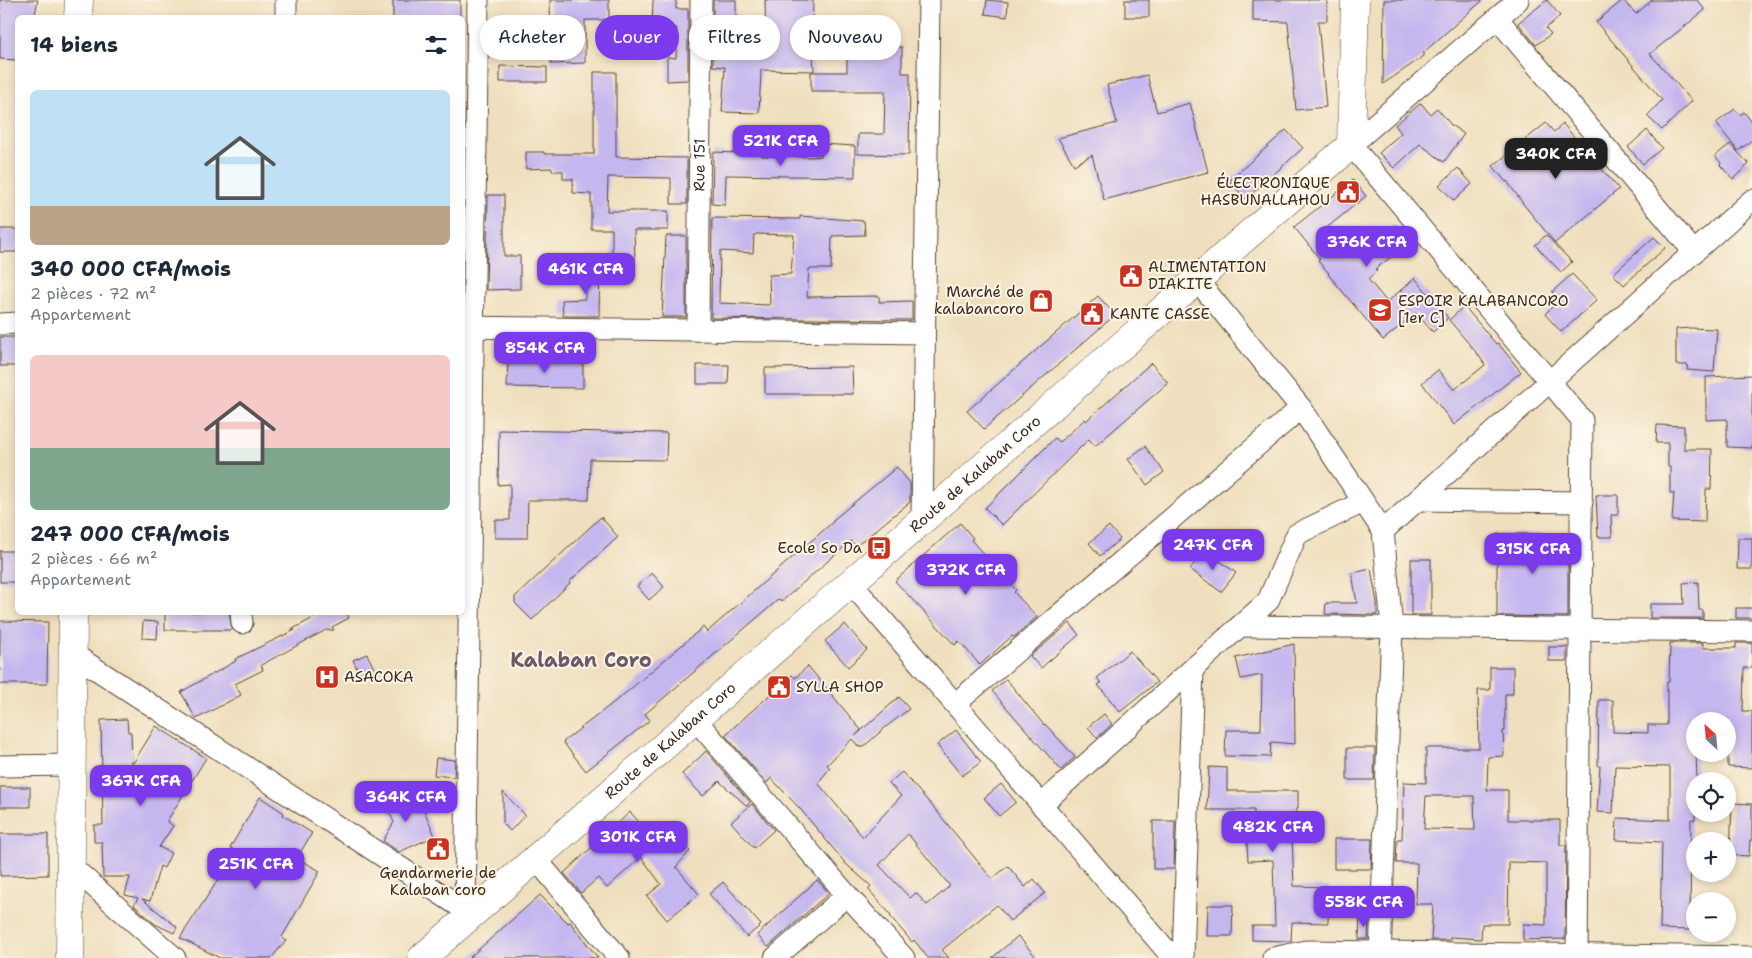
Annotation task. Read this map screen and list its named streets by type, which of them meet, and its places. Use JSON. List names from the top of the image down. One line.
{"streets":{"main road":["Route de Kalaban Coro"],"street":["Rue 151"]},"districts":["Kalaban Coro"],"places":{"public building":["ÉLECTRONIQUE HASBUNALLAHOU","ALIMENTATION DIAKITE","KANTE CASSE","SYLLA SHOP","Gendarmerie de Kalaban coro"],"shop":["Marché de kalabancoro"],"school or university":["ESPOIR KALABANCORO [1er C]"],"bus stop":["Ecole So Da"],"hospital":["ASACOKA"]},"north":"top left","page":{"chip":["Acheter","Louer","Filtres","Nouveau"],"heading":"14 biens","list":[{"name":"340 000 CFA/mois","note":"2 pièces · 72 m² · Appartement"},{"name":"247 000 CFA/mois","note":"2 pièces · 66 m² · Appartement"}],"price":["521K CFA","340K CFA","376K CFA","461K CFA","854K CFA","247K CFA","315K CFA","372K CFA","367K CFA","364K CFA","482K CFA","301K CFA","251K CFA","558K CFA"],"map_buttons":["+","−"]}}
